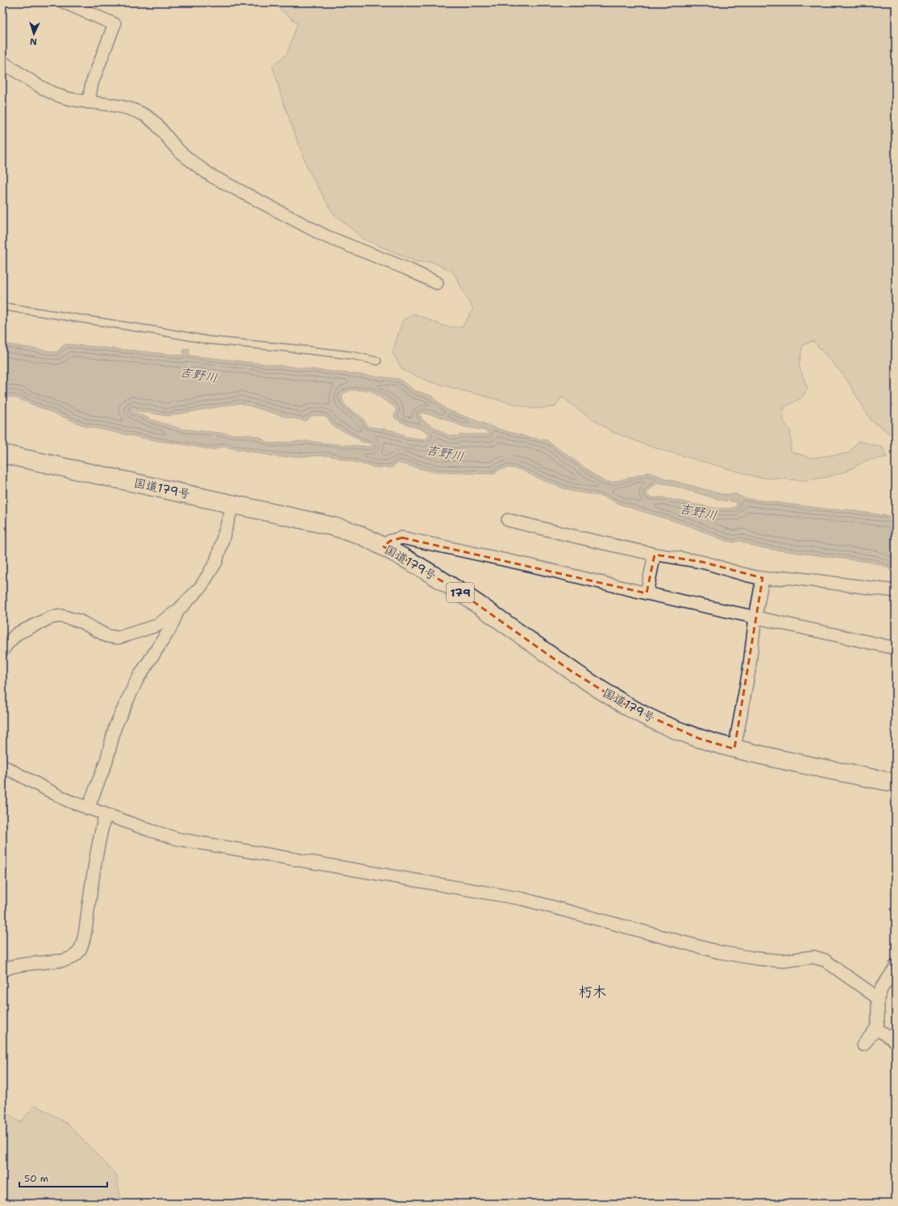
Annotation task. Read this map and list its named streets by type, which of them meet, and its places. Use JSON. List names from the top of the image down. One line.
{"streets":{"highway":["国道179号","179"]},"districts":["朽木"],"water":["吉野川"],"scale_bar":"50 m","north":"bottom"}
